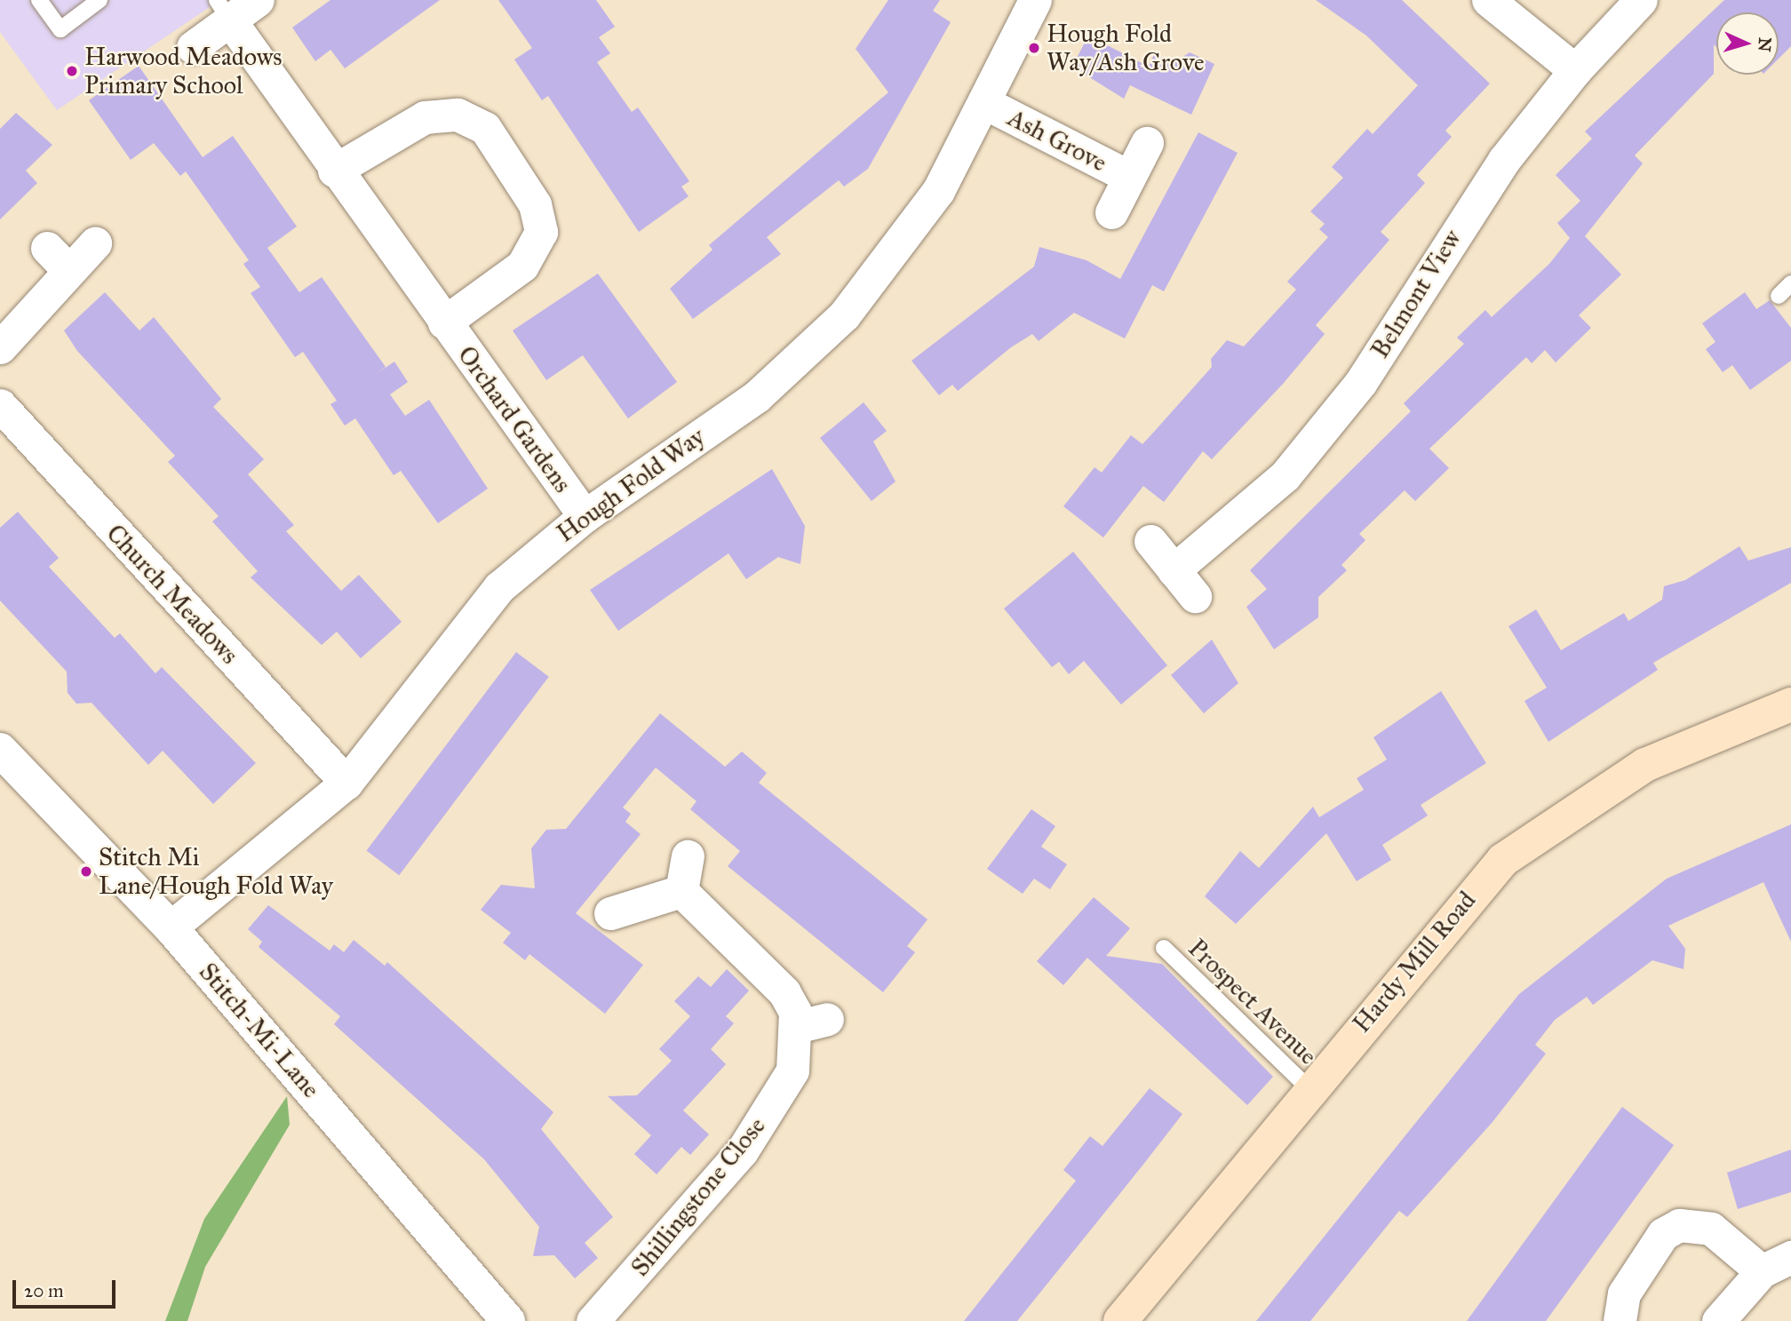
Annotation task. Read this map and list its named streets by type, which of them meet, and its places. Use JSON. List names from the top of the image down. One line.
{"streets":{"main road":["Hardy Mill Road"],"street":["Ash Grove","Belmont View","Orchard Gardens","Hough Fold Way","Church Meadows","Stitch-Mi-Lane","Shillingstone Close"],"lane":["Prospect Avenue"]},"crossings":[["Ash Grove","Hough Fold Way"],["Orchard Gardens","Hough Fold Way"],["Hough Fold Way","Church Meadows"],["Hough Fold Way","Stitch-Mi-Lane"],["Hardy Mill Road","Prospect Avenue"]],"places":["Hough Fold Way/Ash Grove","Harwood Meadows Primary School","Stitch Mi Lane/Hough Fold Way"],"scale_bar":"20 m","north":"right"}
